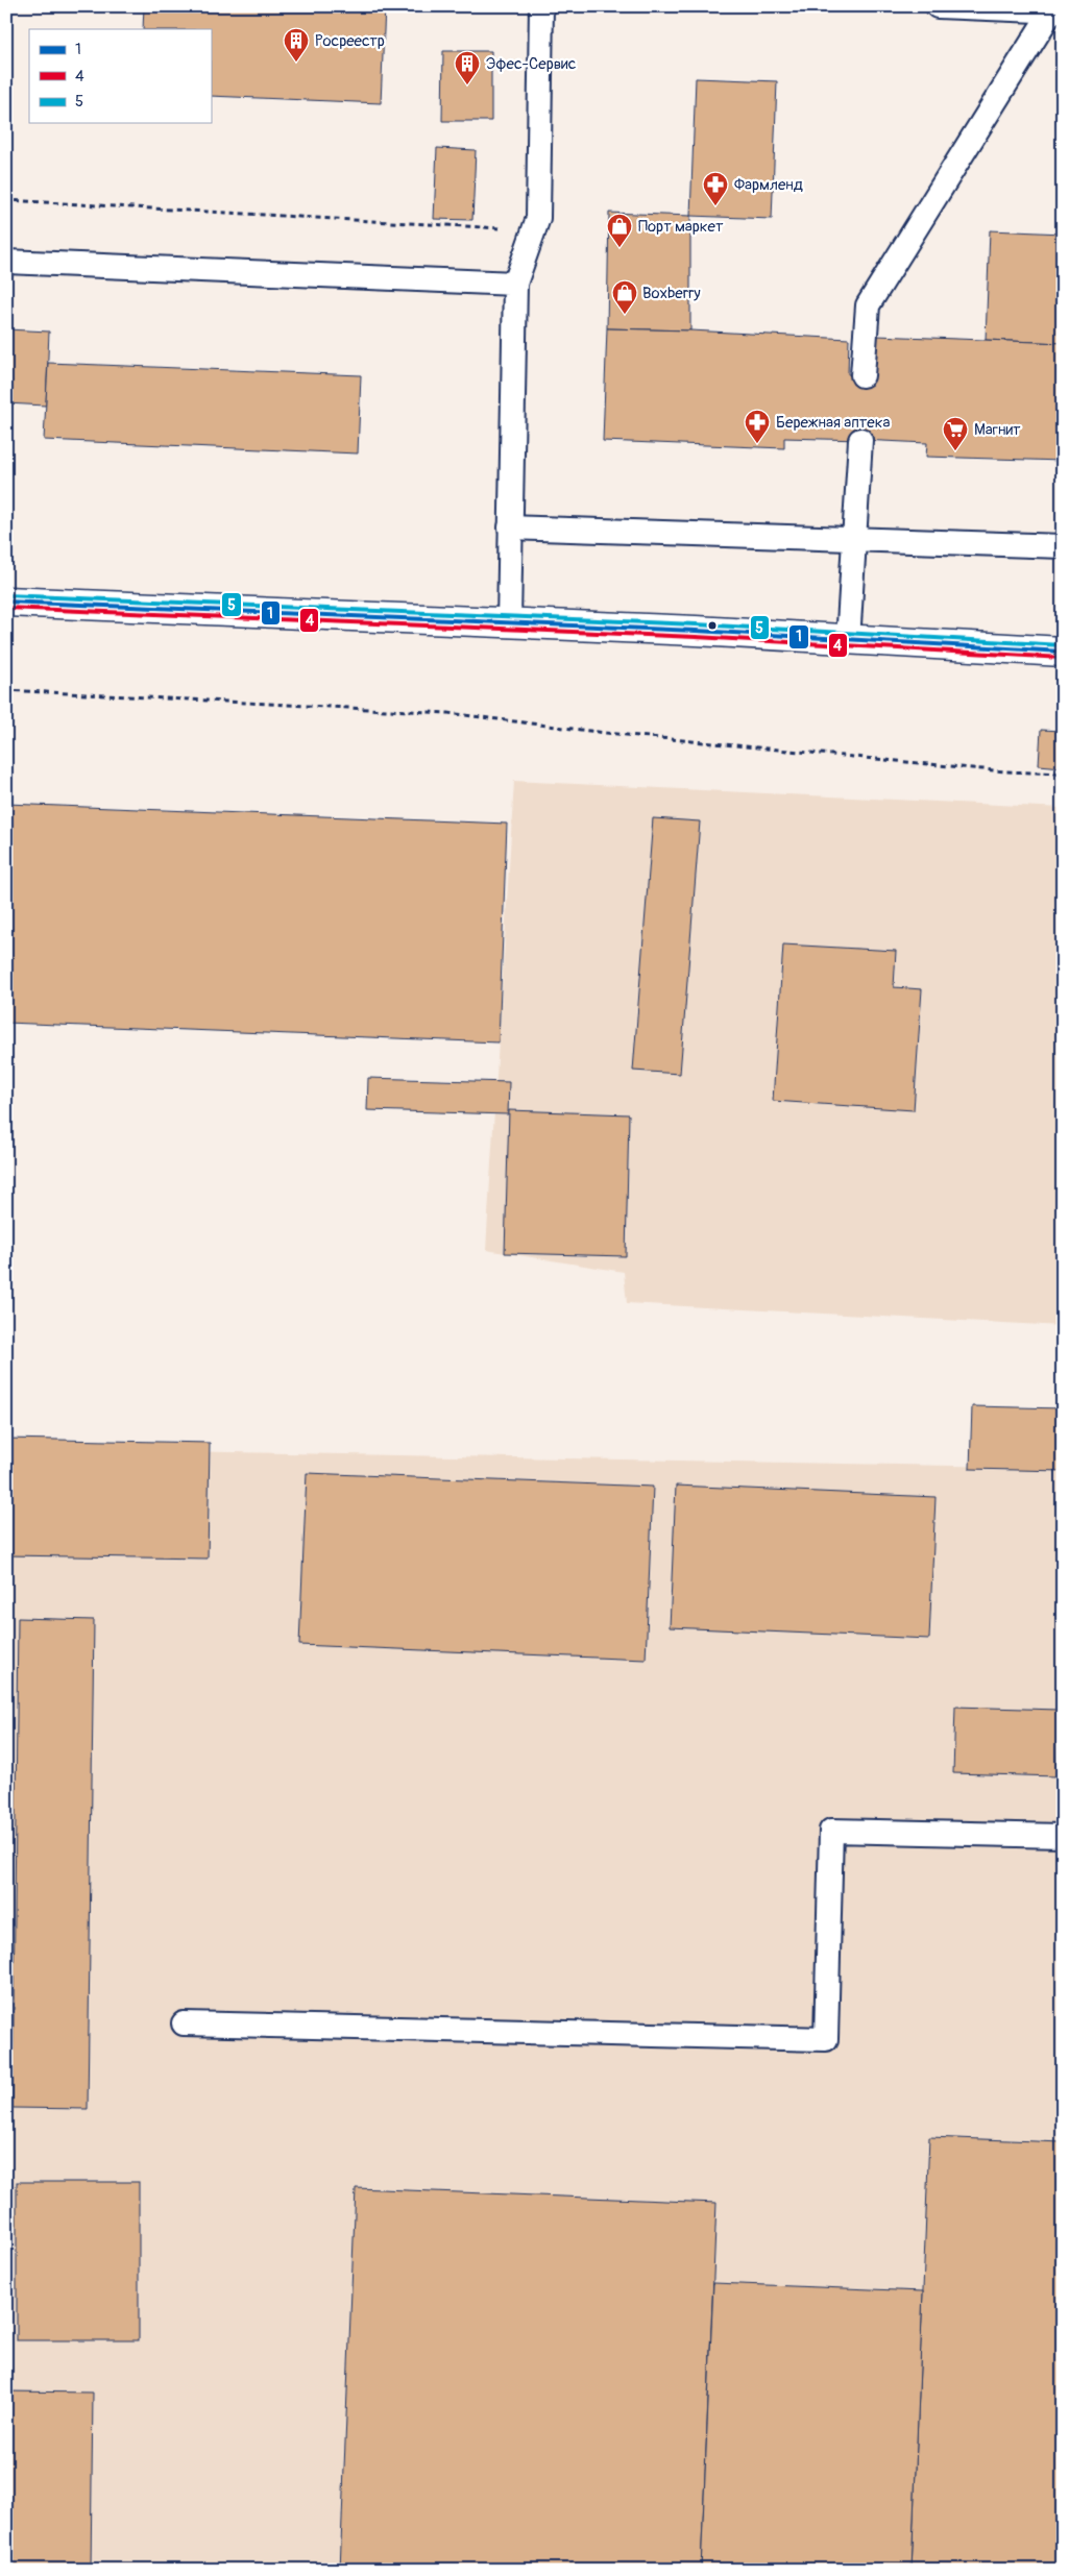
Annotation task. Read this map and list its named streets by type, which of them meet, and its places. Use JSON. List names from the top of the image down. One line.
{"places":{"building":["Росреестр","Эфес-Сервис"],"pharmacy":["Фармленд","Бережная аптека"],"shop":["Порт маркет","Boxberry"],"supermarket":["Магнит"]},"lines":["transit line 5","transit line 1","transit line 4"],"legend":["1","4","5"]}
